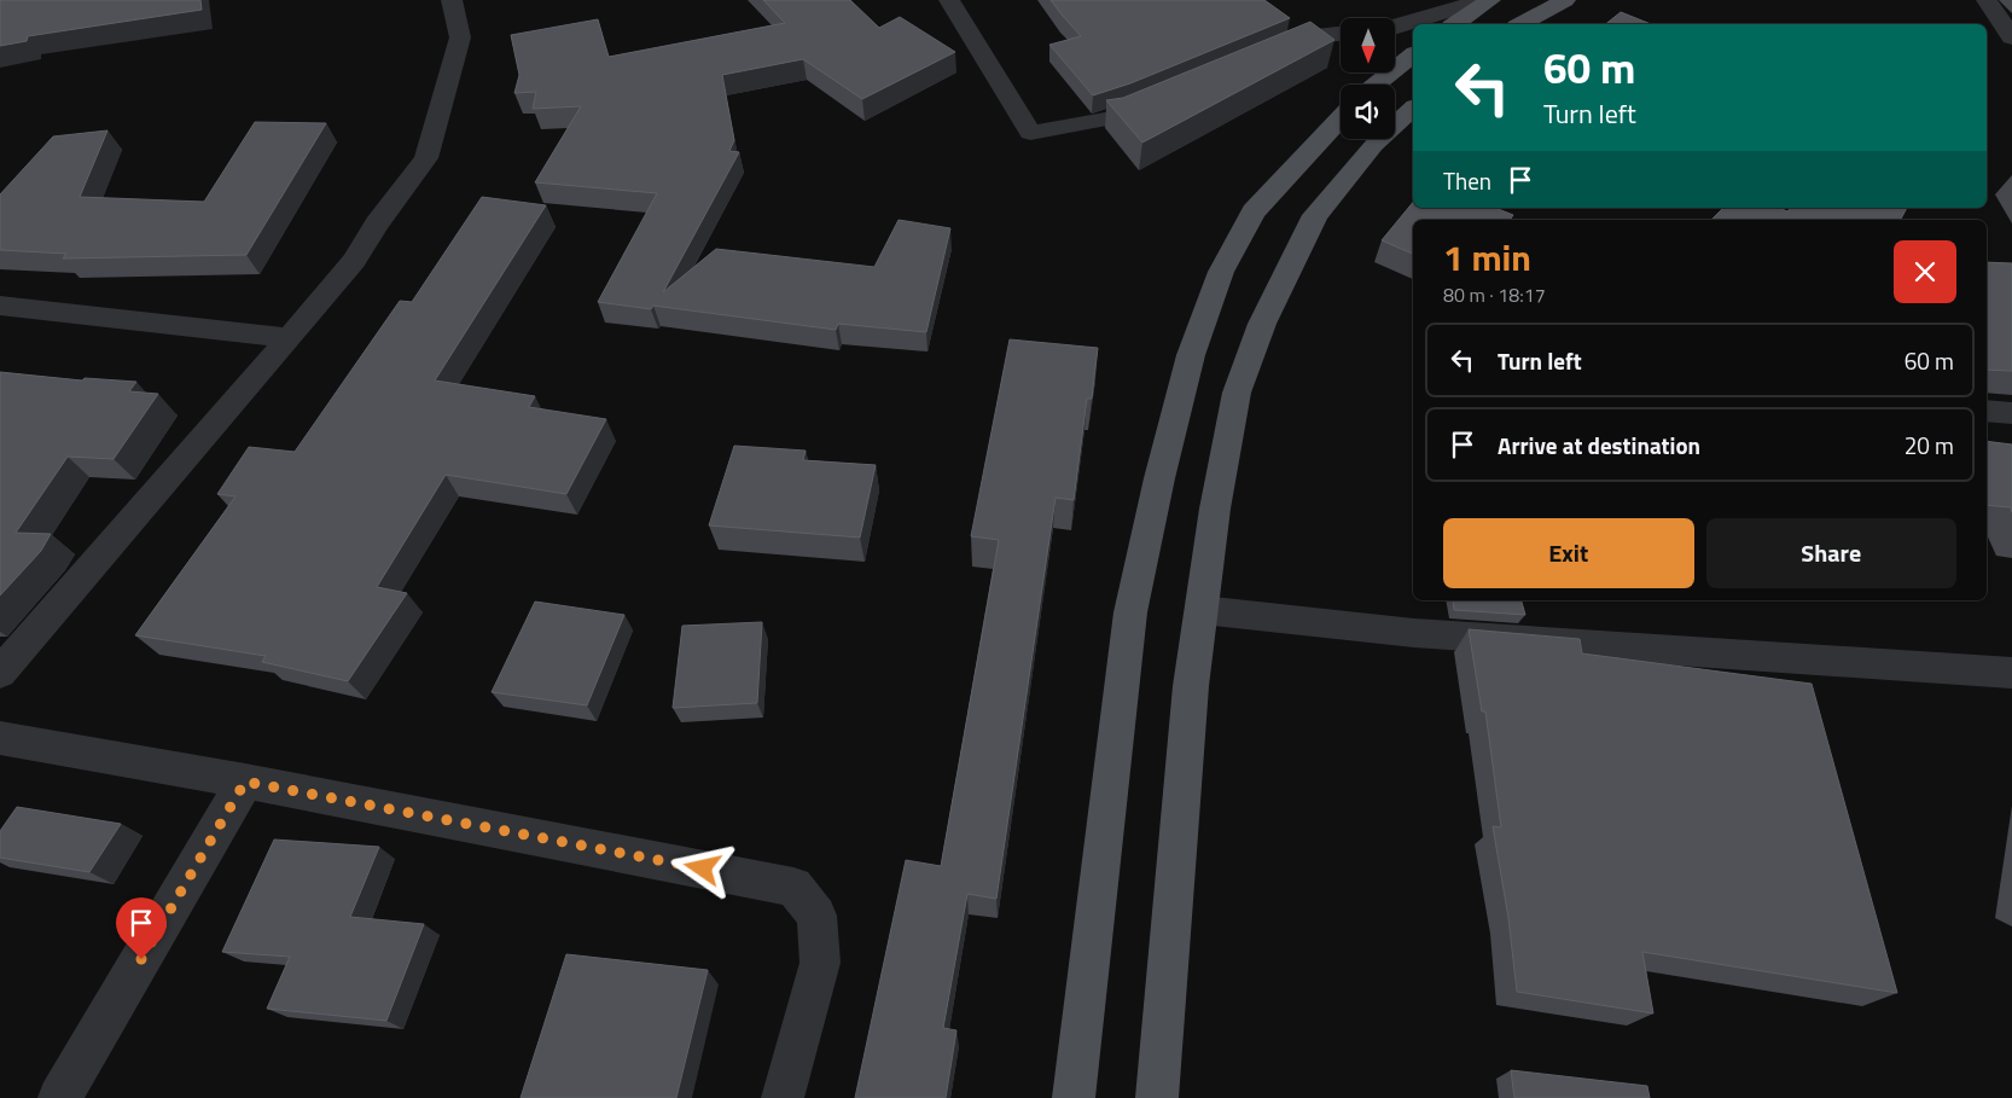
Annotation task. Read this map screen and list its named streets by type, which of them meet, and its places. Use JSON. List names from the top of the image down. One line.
{"north":"bottom","page":{"turn":["60 m","Turn left"],"then":"Then","heading":["1 min","80 m · 18:17"],"list":[{"name":"Turn left","value":"60 m"},{"name":"Arrive at destination","value":"20 m"}],"buttons":["Exit","Share"]}}
